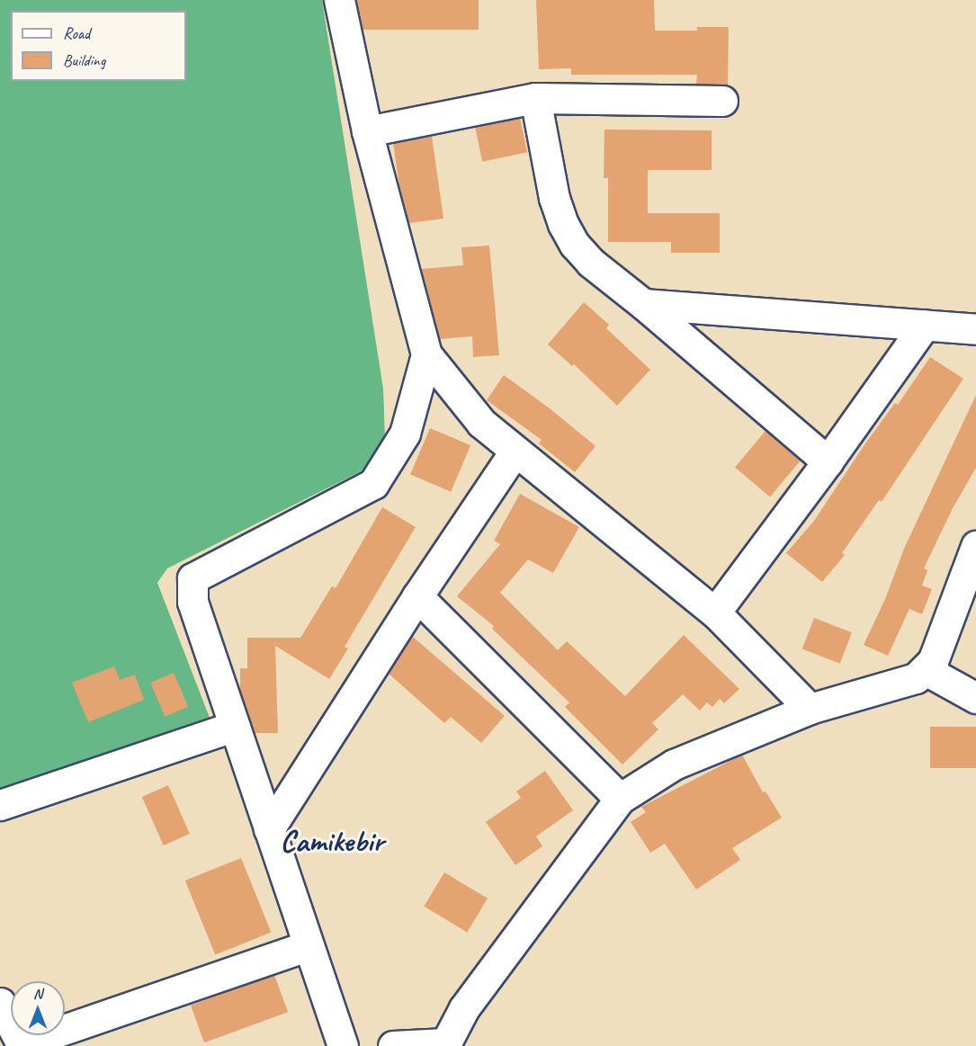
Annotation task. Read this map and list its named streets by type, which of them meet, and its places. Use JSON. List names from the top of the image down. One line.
{"districts":["Camikebir"],"legend":["Road","Building"],"north":"top"}
